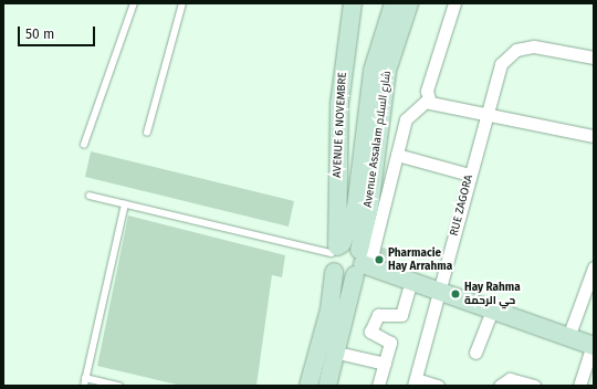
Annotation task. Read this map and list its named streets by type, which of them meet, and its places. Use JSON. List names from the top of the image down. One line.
{"streets":{"street":["AVENUE 6 NOVEMBRE","Avenue Assalam شارع السلام","RUE ZAGORA"]},"crossings":[["AVENUE 6 NOVEMBRE","Avenue Assalam شارع السلام"]],"places":["Pharmacie Hay Arrahma","Hay Rahma حي الرحمة"],"scale_bar":"50 m"}
